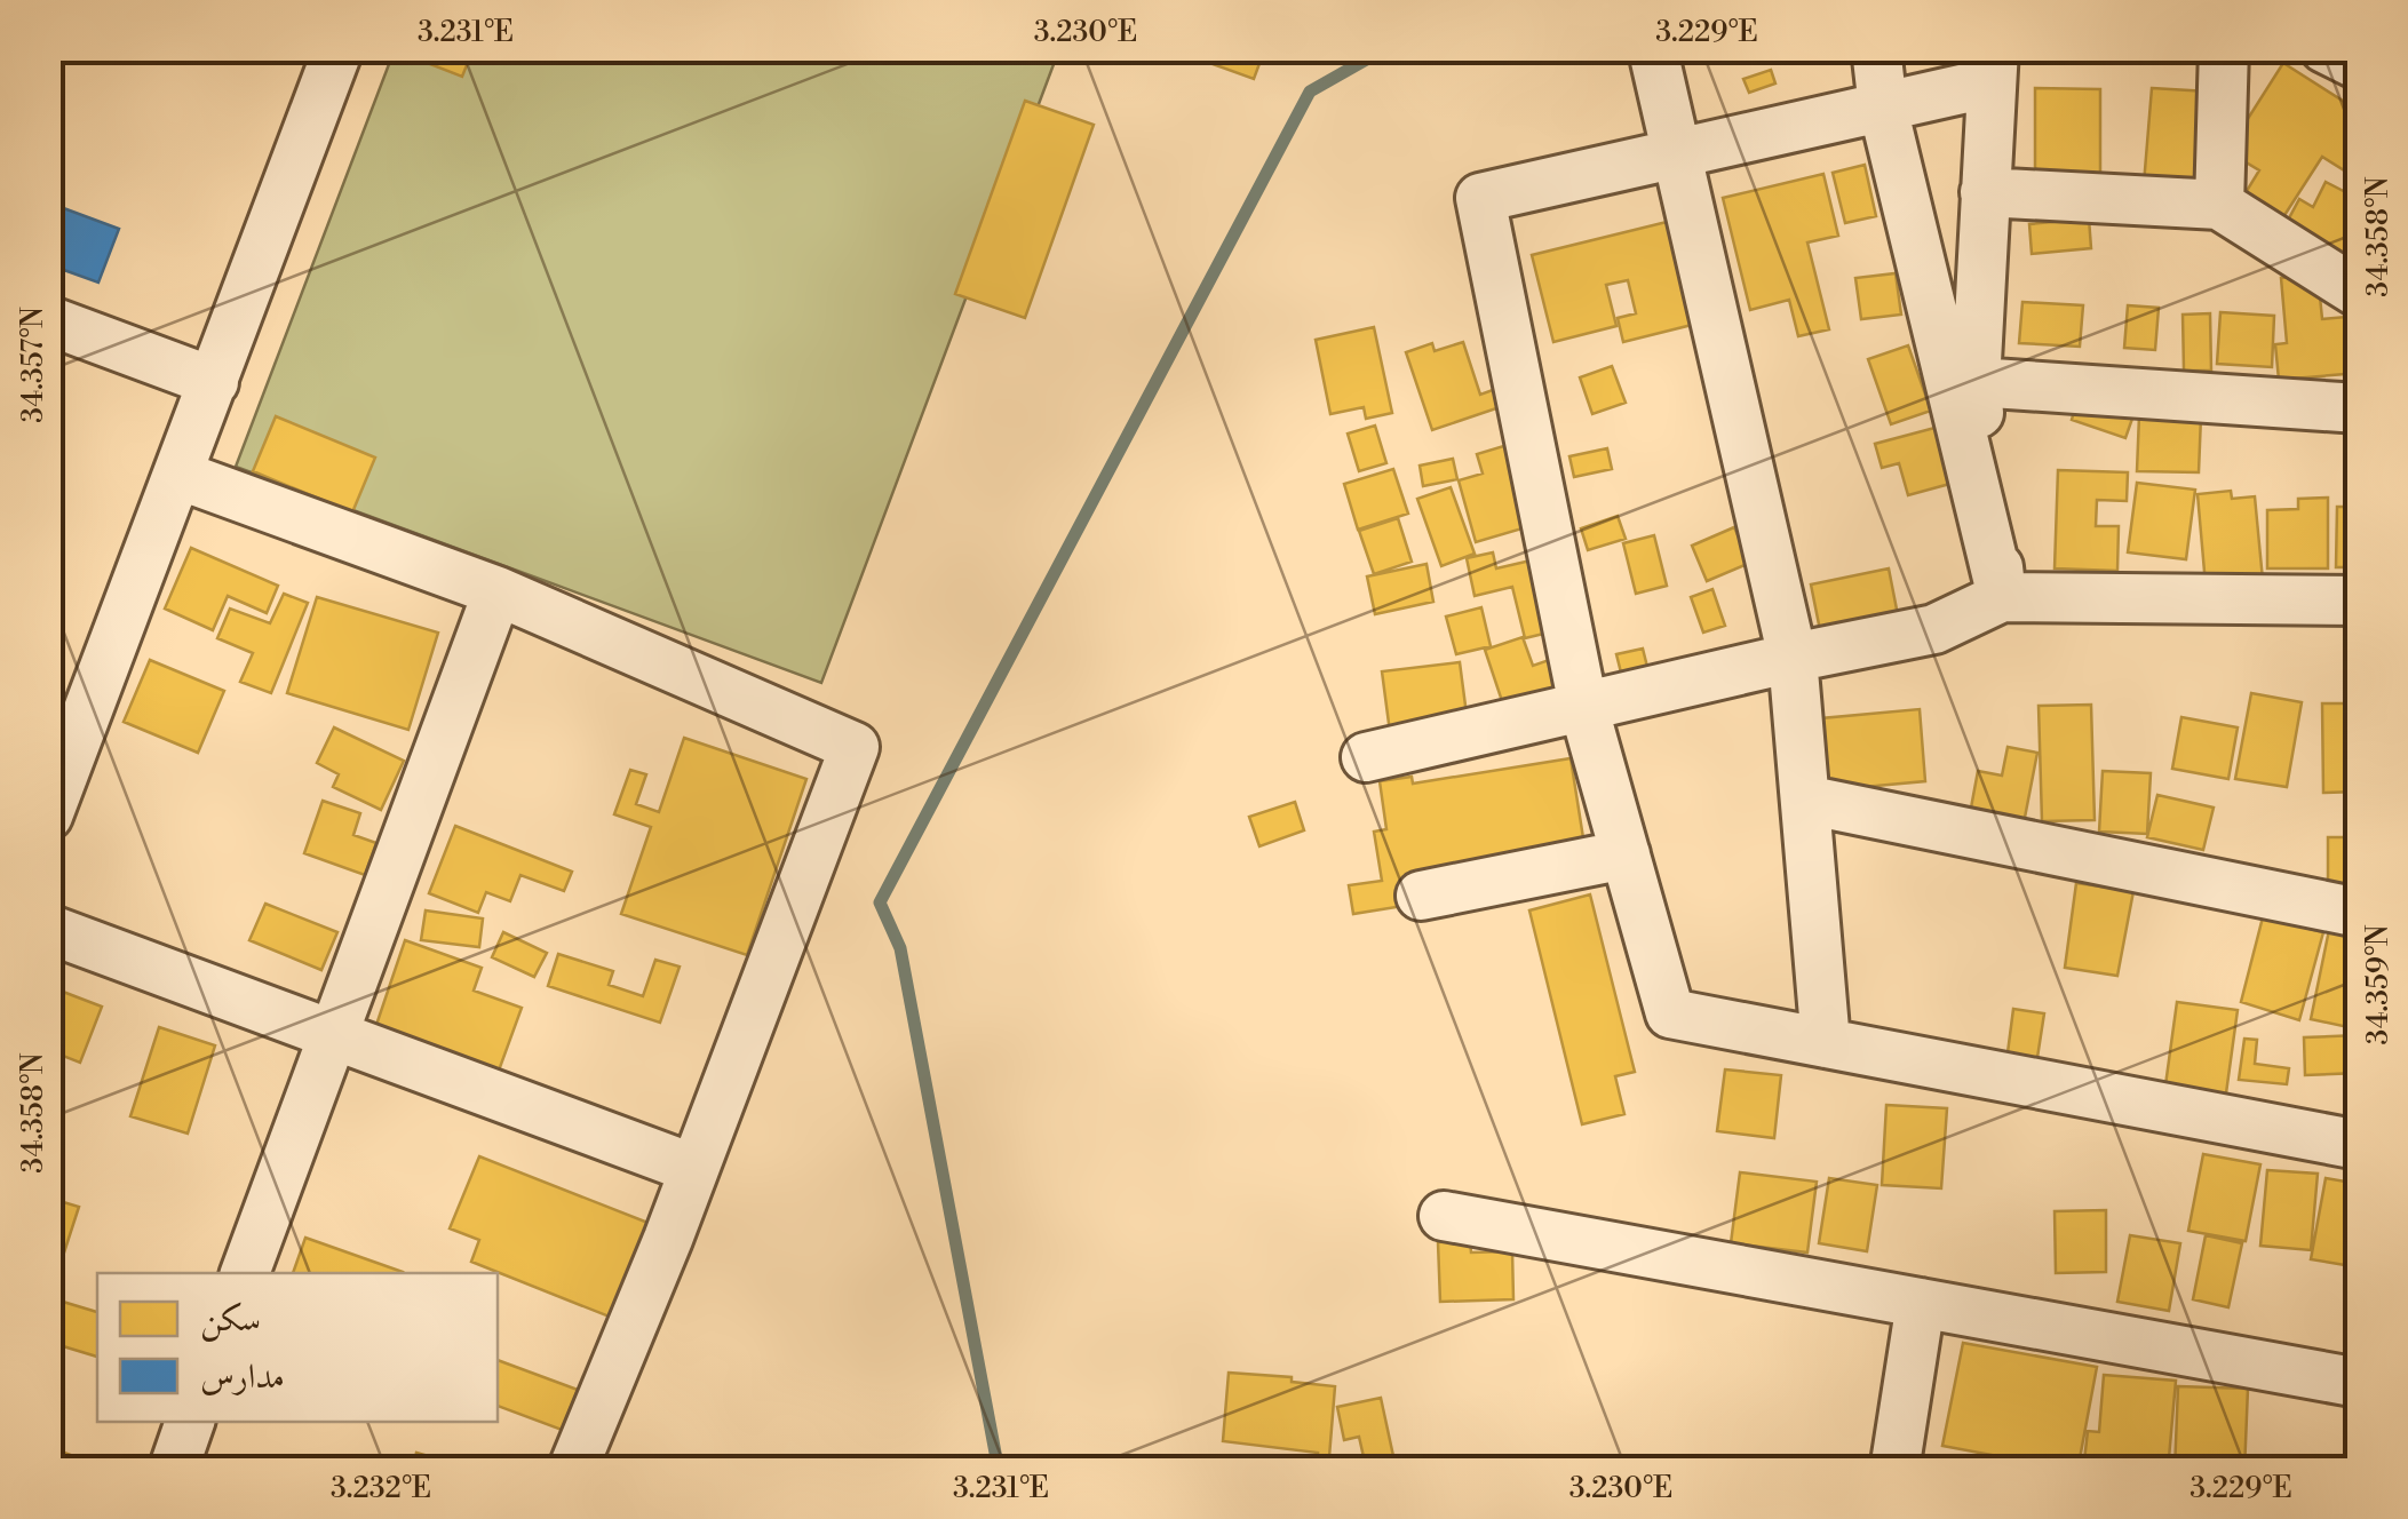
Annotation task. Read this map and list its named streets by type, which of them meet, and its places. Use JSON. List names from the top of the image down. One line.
{"legend":["سكن","مدارس"],"coordinates":["3.231°E","3.230°E","3.229°E","34.358°N","34.357°N","34.359°N","3.232°E"]}
